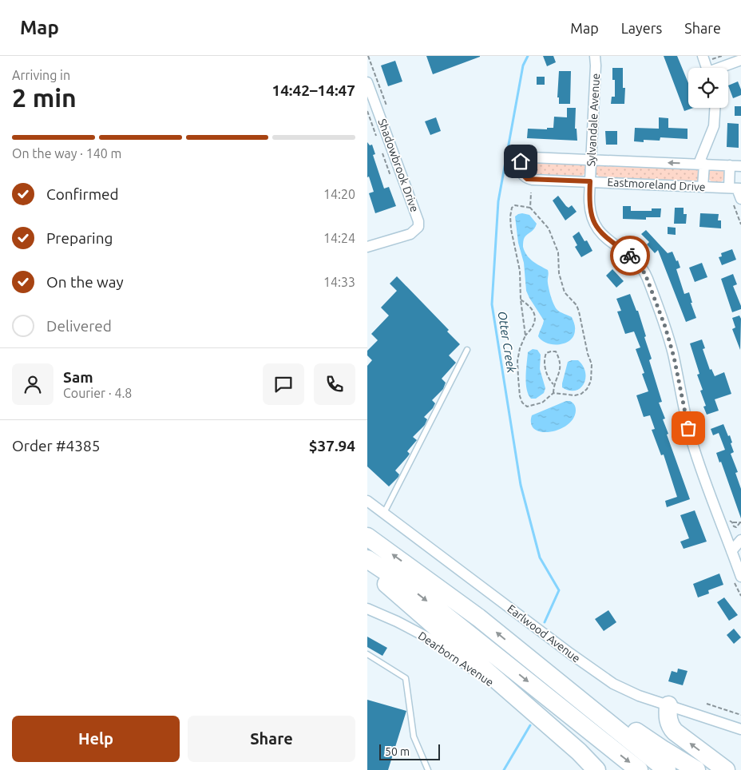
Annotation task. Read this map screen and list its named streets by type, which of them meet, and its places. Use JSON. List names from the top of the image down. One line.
{"streets":{"street":["Sylvandale Avenue","Shadowbrook Drive","Eastmoreland Drive","Earlwood Avenue","Dearborn Avenue"]},"crossings":[["Sylvandale Avenue","Eastmoreland Drive"]],"water":["Otter Creek"],"scale_bar":"50 m","page":{"header":"Map","nav":["Map","Layers","Share"],"heading":["2 min","Arriving in","14:42–14:47"],"panel":["Sam","Courier · 4.8","Order #4385","$37.94"],"bar":"On the way · 140 m","list":[["Confirmed","14:20"],["Preparing","14:24"],["On the way","14:33"],"Delivered"],"buttons":["Help","Share"],"scale":"50 m"}}
